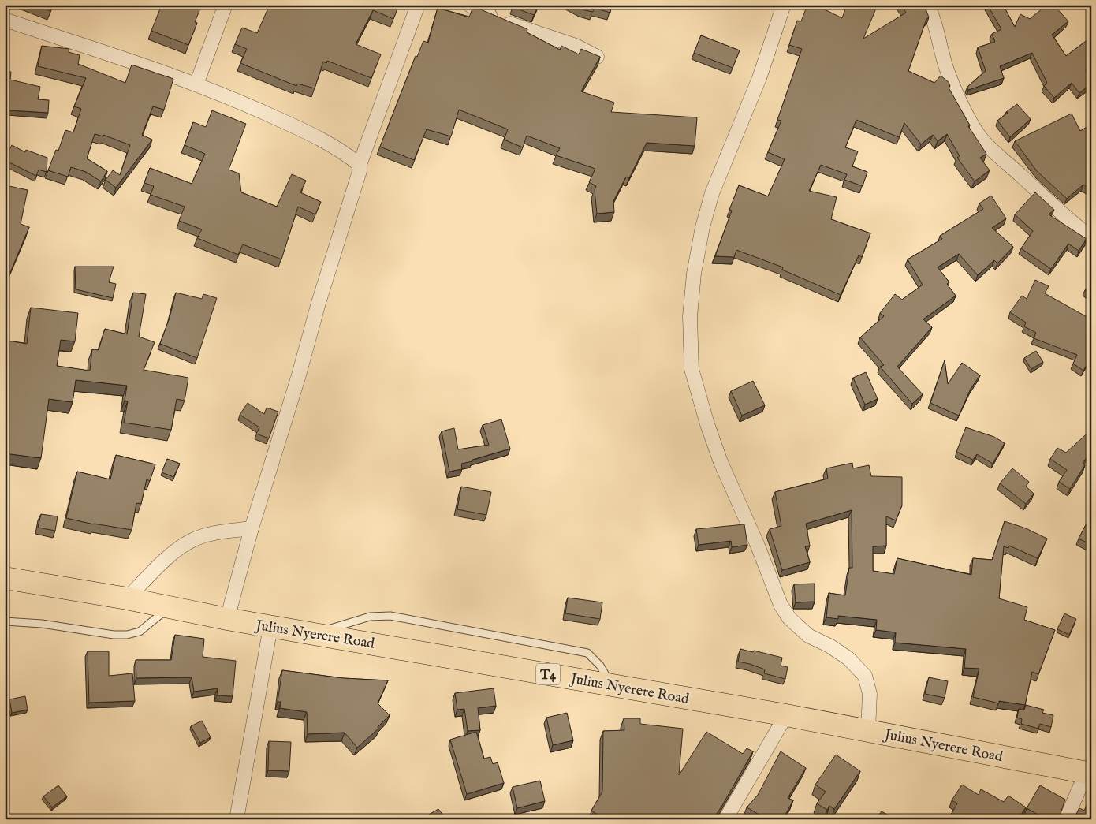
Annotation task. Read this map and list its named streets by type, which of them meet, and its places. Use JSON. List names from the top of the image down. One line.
{"streets":{"highway":["Julius Nyerere Road","T4"]}}
